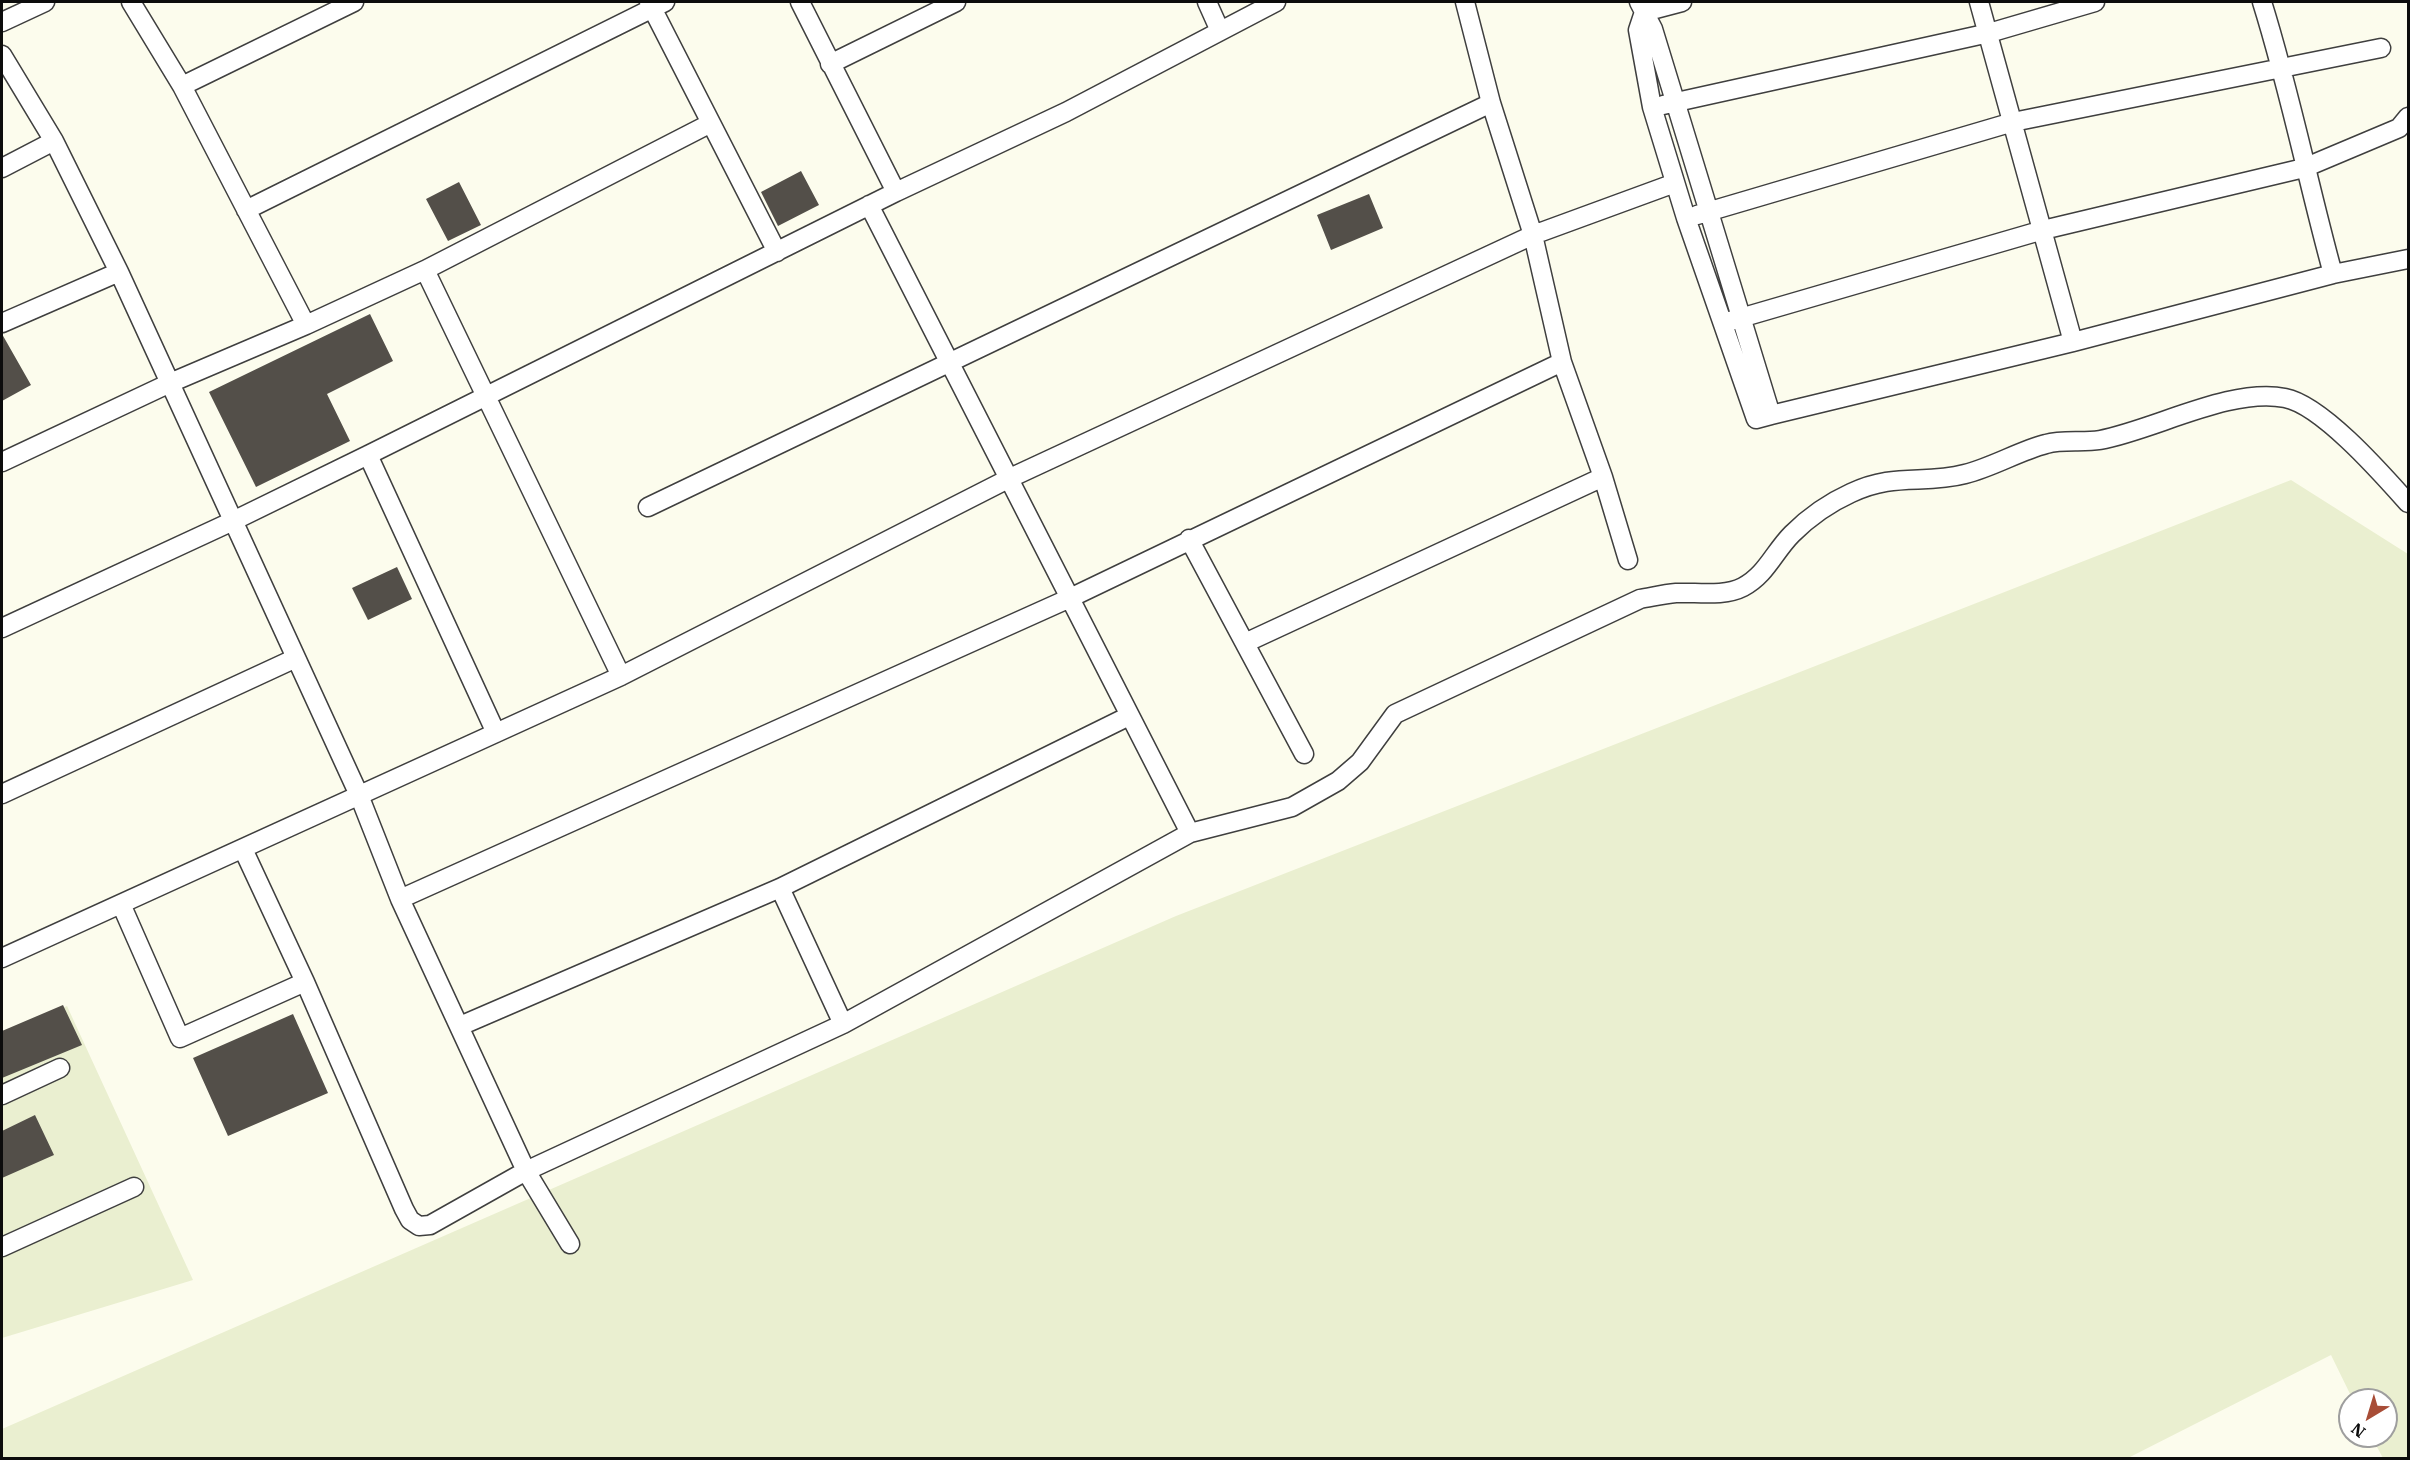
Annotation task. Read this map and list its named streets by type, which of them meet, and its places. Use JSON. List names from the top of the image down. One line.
{"north":"bottom left"}
